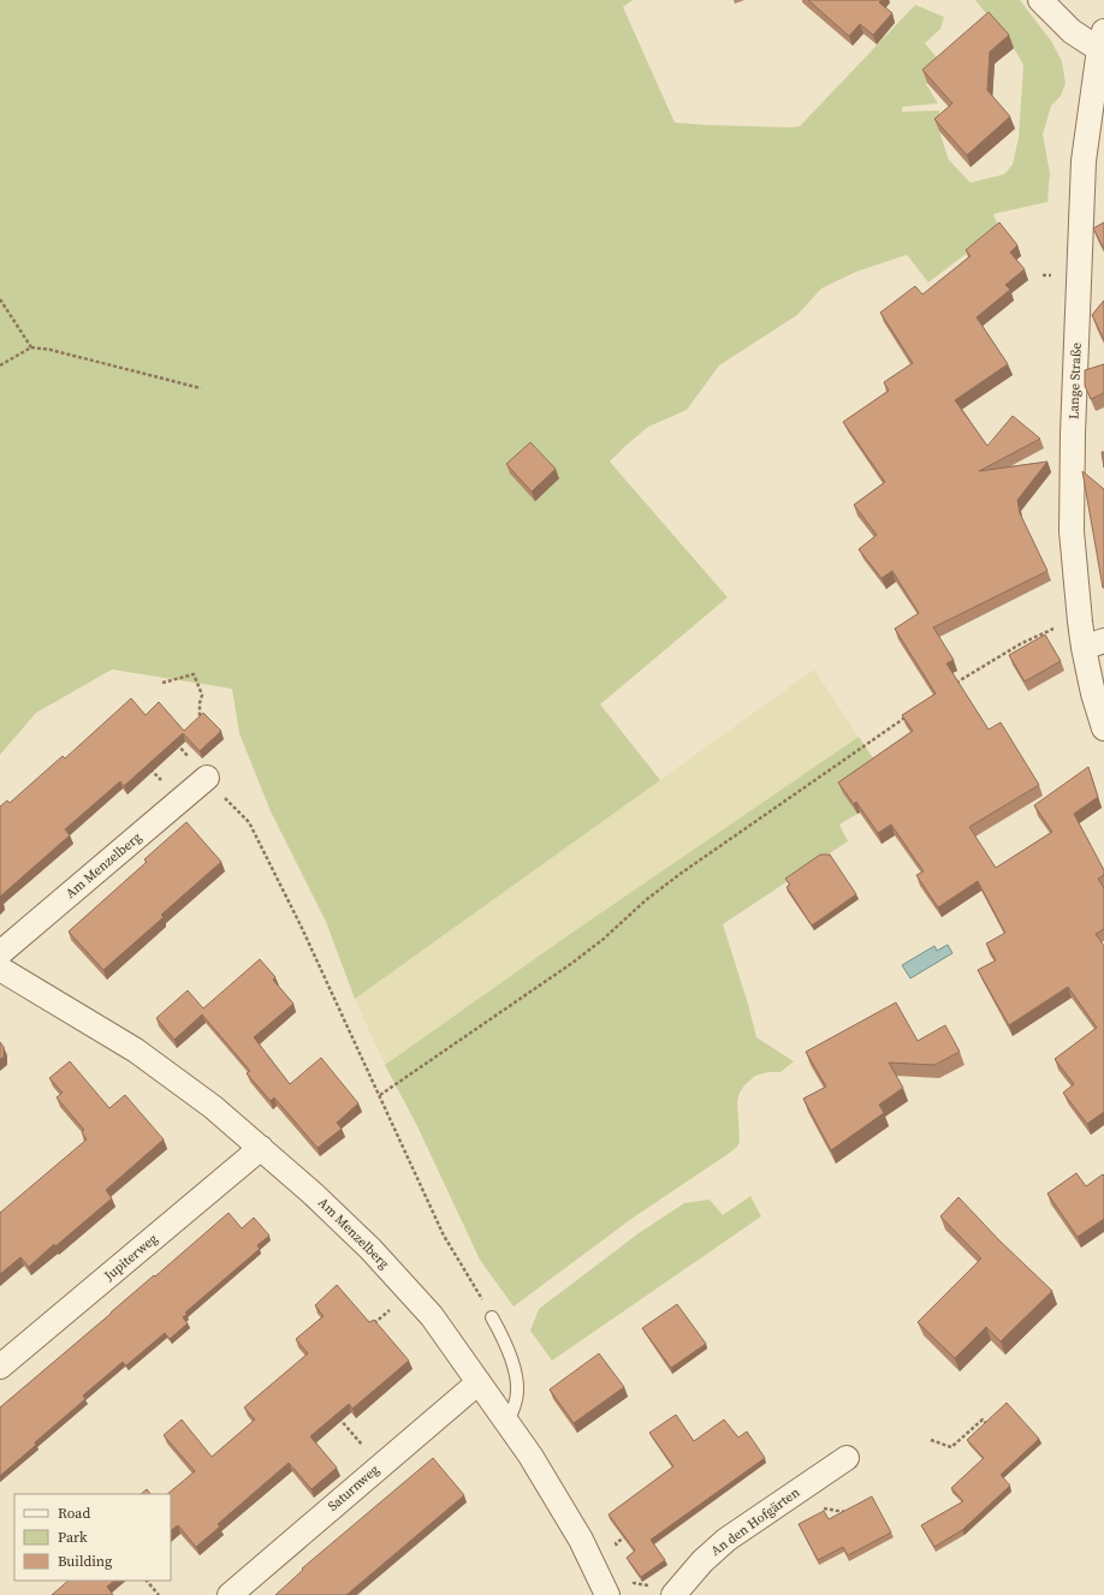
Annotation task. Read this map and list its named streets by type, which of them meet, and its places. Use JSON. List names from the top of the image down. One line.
{"streets":{"street":["Lange Straße","Am Menzelberg","Jupiterweg","Saturnweg","An den Hofgärten"]},"crossings":[["Am Menzelberg","Jupiterweg"],["Am Menzelberg","Saturnweg"]],"legend":["Road","Park","Building"]}
